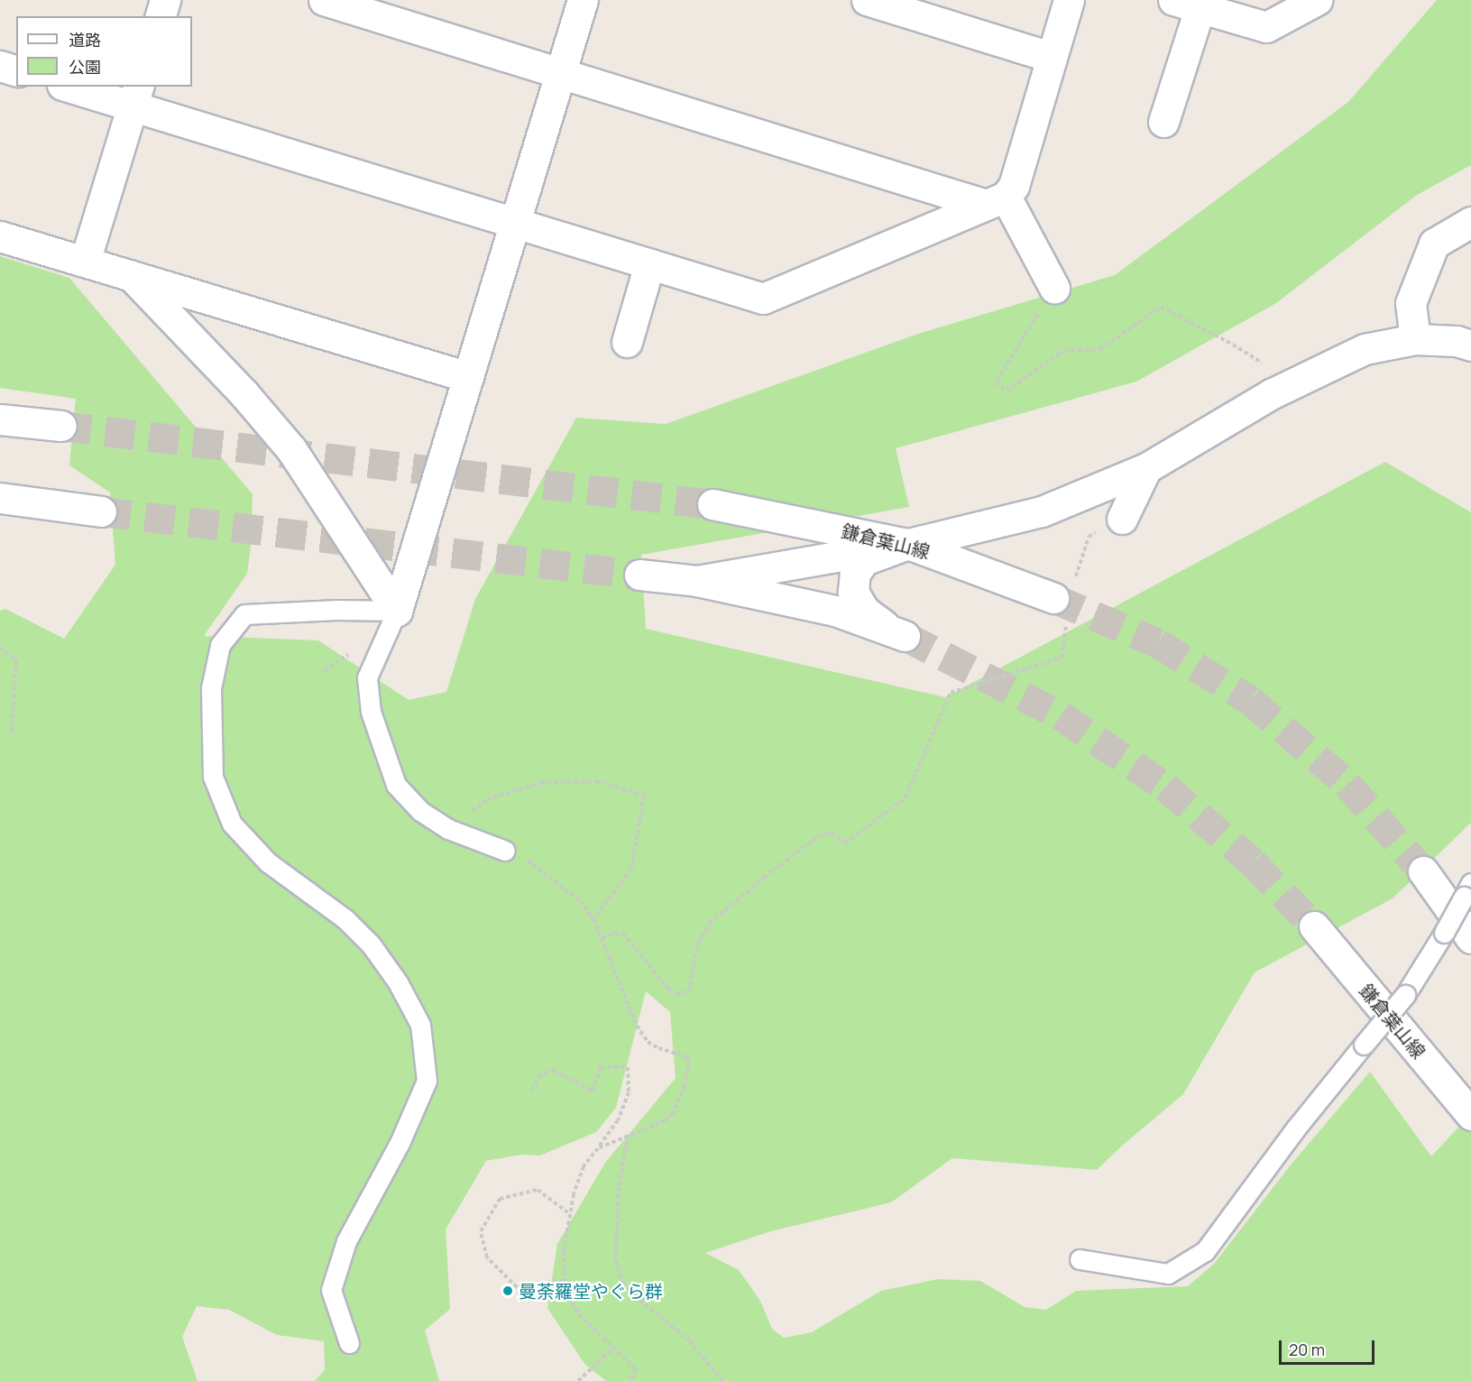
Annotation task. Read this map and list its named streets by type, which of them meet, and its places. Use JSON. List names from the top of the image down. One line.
{"streets":{"street":["鎌倉葉山線"]},"places":["曼荼羅堂やぐら群"],"legend":["道路","公園"],"scale_bar":"20 m"}
